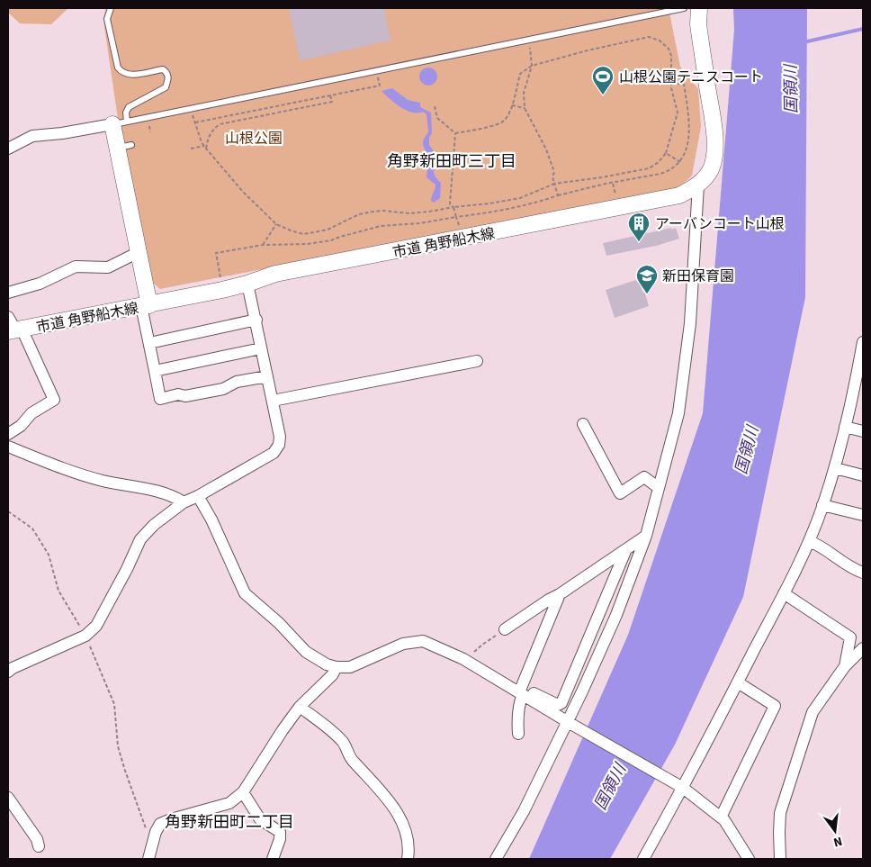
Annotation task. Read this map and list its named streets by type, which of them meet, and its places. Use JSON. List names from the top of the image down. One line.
{"streets":{"street":["市道 角野船木線"]},"districts":["角野新田町三丁目","角野新田町二丁目"],"water":["国領川"],"parks":["山根公園"],"places":{"sports":["山根公園テニスコート"],"building":["アーバンコート山根"],"school or university":["新田保育園"]},"north":"bottom"}
